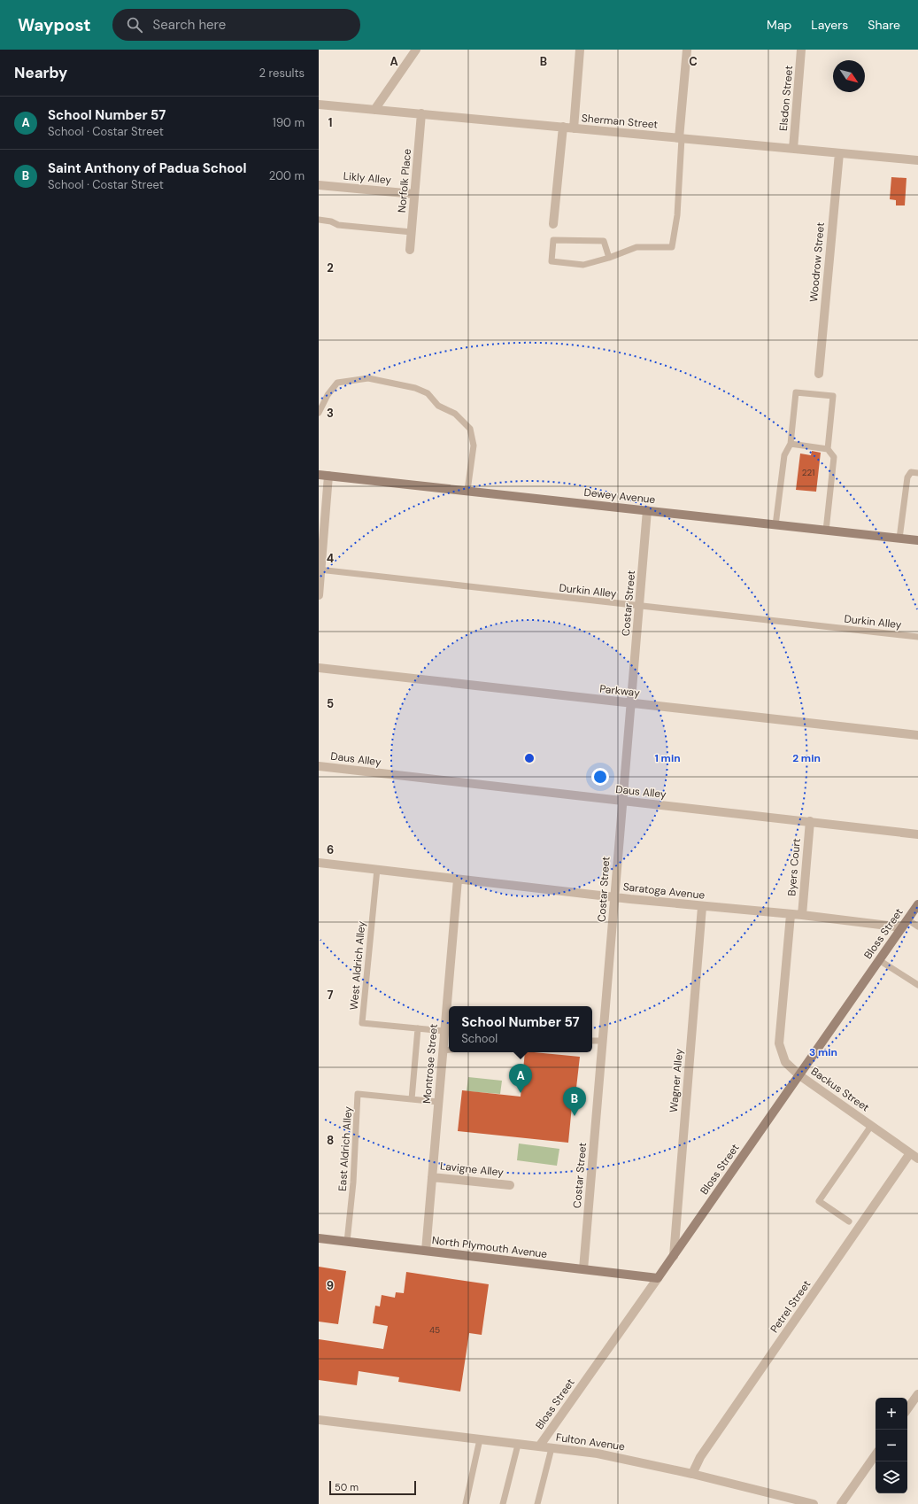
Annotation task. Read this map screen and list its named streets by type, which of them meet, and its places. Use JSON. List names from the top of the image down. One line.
{"streets":{"street":["Elsdon Street","Sherman Street","Likly Alley","Norfolk Place","Woodrow Street","Dewey Avenue","Costar Street","Parkway","Daus Alley","Byers Court","Saratoga Avenue","Bloss Street","Montrose Street","Wagner Alley","Backus Street","Lavigne Alley","North Plymouth Avenue","Petrel Street","Fulton Avenue"],"lane":["Durkin Alley","West Aldrich Alley","East Aldrich Alley"]},"crossings":[["Elsdon Street","Sherman Street"],["Sherman Street","Norfolk Place"],["Sherman Street","Woodrow Street"],["Likly Alley","Norfolk Place"],["Dewey Avenue","Costar Street"],["Durkin Alley","Costar Street"],["Costar Street","Parkway"],["Costar Street","Daus Alley"],["Costar Street","Saratoga Avenue"],["Costar Street","North Plymouth Avenue"],["Daus Alley","Byers Court"],["Byers Court","Saratoga Avenue"],["Saratoga Avenue","Bloss Street"],["Saratoga Avenue","West Aldrich Alley"],["Saratoga Avenue","Montrose Street"],["Saratoga Avenue","Wagner Alley"],["Saratoga Avenue","Backus Street"],["Bloss Street","Wagner Alley"],["Bloss Street","Backus Street"],["Bloss Street","North Plymouth Avenue"],["Bloss Street","Fulton Avenue"],["West Aldrich Alley","Montrose Street"],["Montrose Street","East Aldrich Alley"],["Montrose Street","Lavigne Alley"],["Montrose Street","North Plymouth Avenue"],["Backus Street","Petrel Street"],["East Aldrich Alley","North Plymouth Avenue"],["Petrel Street","Fulton Avenue"]],"house_numbers":["221","45"],"scale_bar":"50 m","north":"bottom right","page":{"header":"Waypost","search":"Search here","nav":["Map","Layers","Share"],"heading":["Nearby","2 results"],"list":[{"mark":"A","name":"School Number 57","note":"School · Costar Street","value":"190 m"},{"mark":"B","name":"Saint Anthony of Padua School","note":"School · Costar Street","value":"200 m"}],"popup":["School Number 57","School"],"pins":["A","B"],"map_buttons":["+","−"],"scale":"50 m"},"grid":{"columns":["A","B","C"],"rows":["1","2","3","4","5","6","7","8","9"]},"rings":["1 min","2 min","3 min"]}
